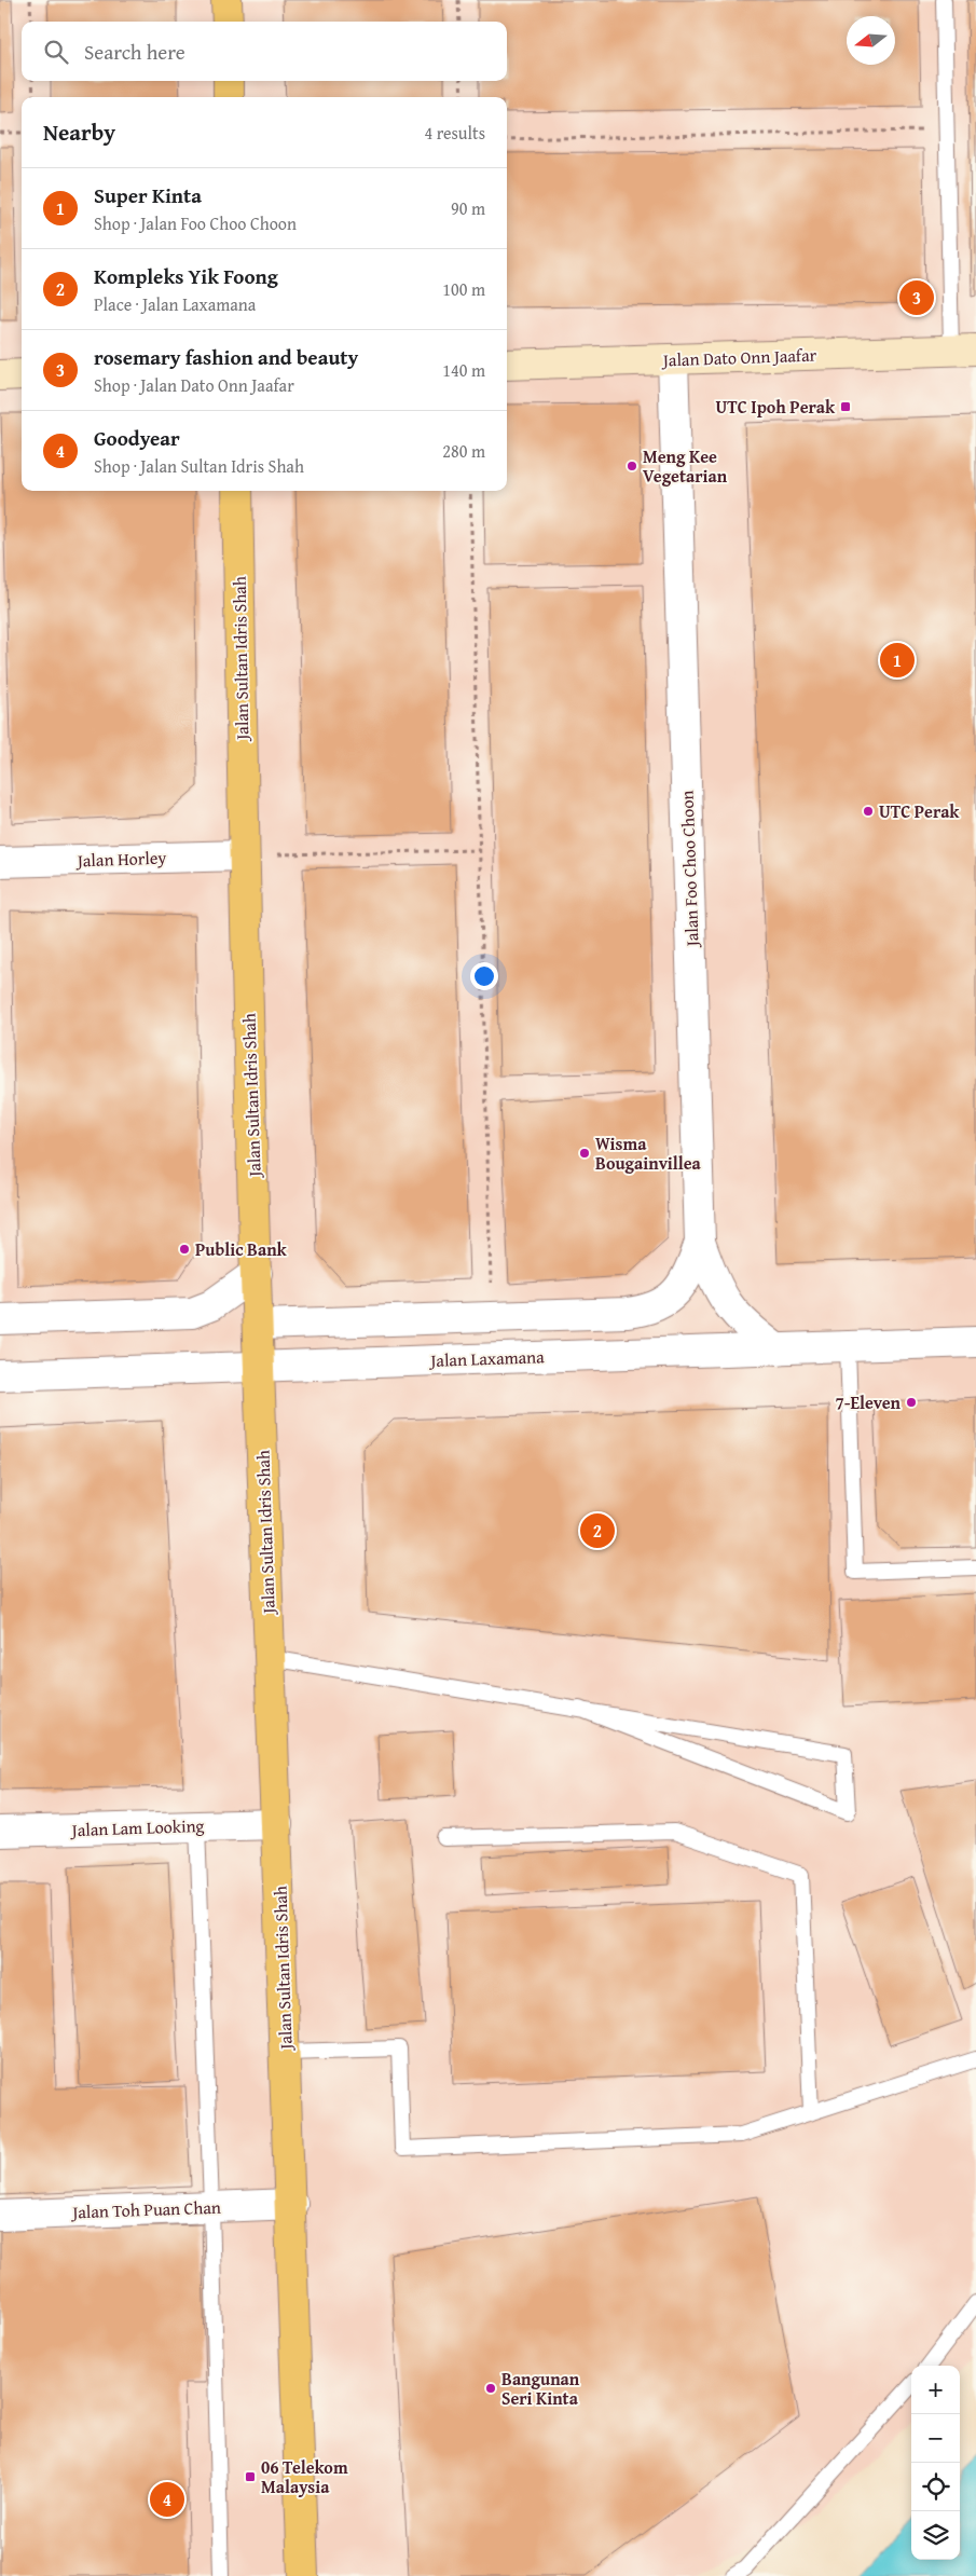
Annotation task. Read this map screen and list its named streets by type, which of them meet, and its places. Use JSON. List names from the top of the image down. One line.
{"streets":{"highway":["Jalan Sultan Idris Shah"],"main road":["Jalan Dato Onn Jaafar"],"street":["Jalan Horley","Jalan Foo Choo Choon","Jalan Laxamana","Jalan Lam Looking","Jalan Toh Puan Chan"]},"crossings":[["Jalan Dato Onn Jaafar","Jalan Foo Choo Choon"],["Jalan Sultan Idris Shah","Jalan Horley"],["Jalan Sultan Idris Shah","Jalan Laxamana"],["Jalan Sultan Idris Shah","Jalan Lam Looking"],["Jalan Sultan Idris Shah","Jalan Toh Puan Chan"],["Jalan Foo Choo Choon","Jalan Laxamana"]],"places":{"transit":["UTC Ipoh Perak","06 Telekom Malaysia"],"other":["Meng Kee Vegetarian","UTC Perak","Wisma Bougainvillea","Public Bank","7-Eleven","Bangunan Seri Kinta"]},"north":"left","page":{"search":"Search here","heading":["Nearby","4 results"],"list":[{"mark":"1","name":"Super Kinta","note":"Shop · Jalan Foo Choo Choon","value":"90 m"},{"mark":"2","name":"Kompleks Yik Foong","note":"Place · Jalan Laxamana","value":"100 m"},{"mark":"3","name":"rosemary fashion and beauty","note":"Shop · Jalan Dato Onn Jaafar","value":"140 m"},{"mark":"4","name":"Goodyear","note":"Shop · Jalan Sultan Idris Shah","value":"280 m"}],"pins":["3","1","2","4"],"map_buttons":["+","−"]}}
